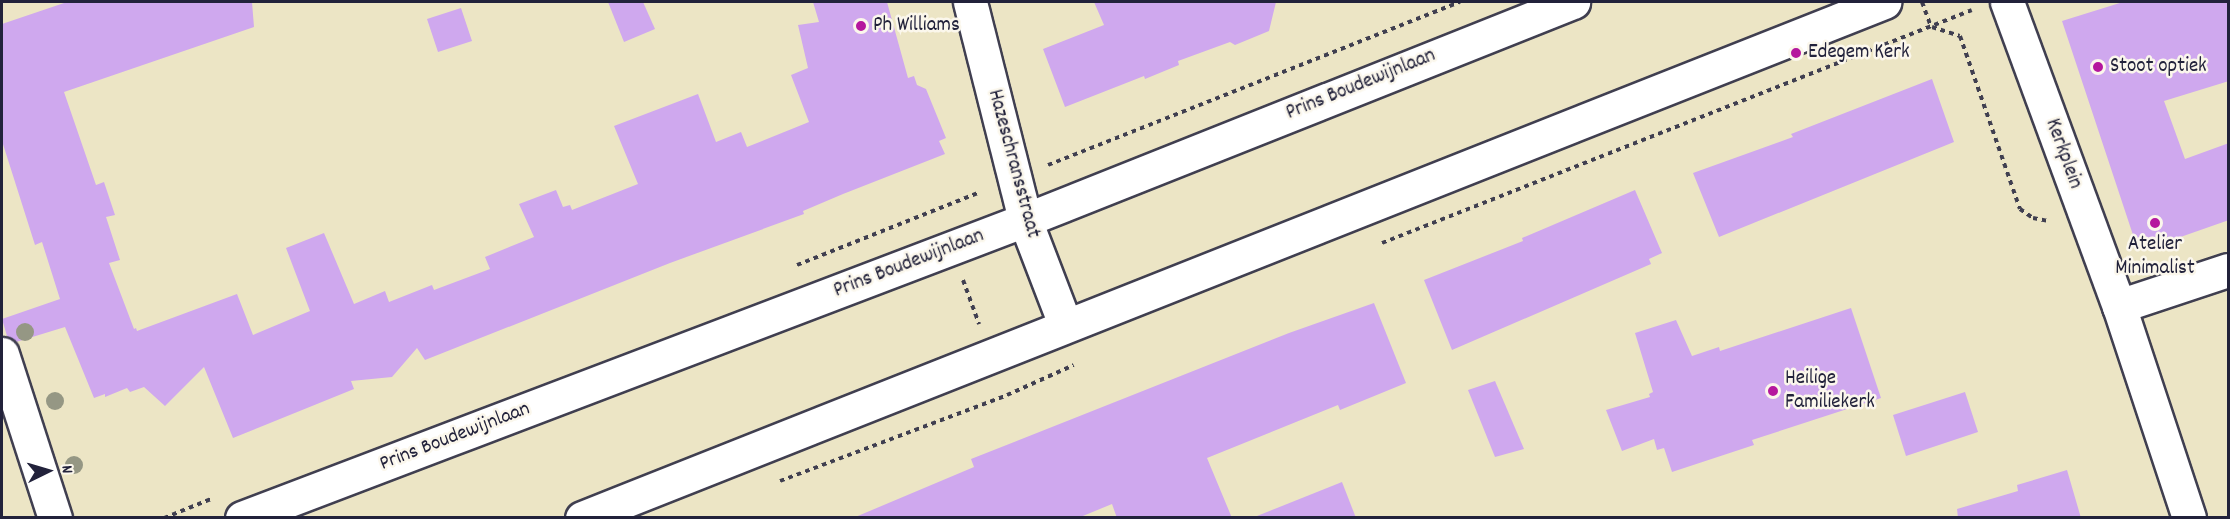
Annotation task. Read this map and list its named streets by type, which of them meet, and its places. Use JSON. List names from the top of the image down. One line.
{"streets":{"main road":["Prins Boudewijnlaan","Kerkplein","Hazeschransstraat"]},"crossings":[["Prins Boudewijnlaan","Hazeschransstraat"]],"places":["Ph Williams","Edegem Kerk","Stoot optiek","Atelier Minimalist","Heilige Familiekerk"],"north":"right"}
